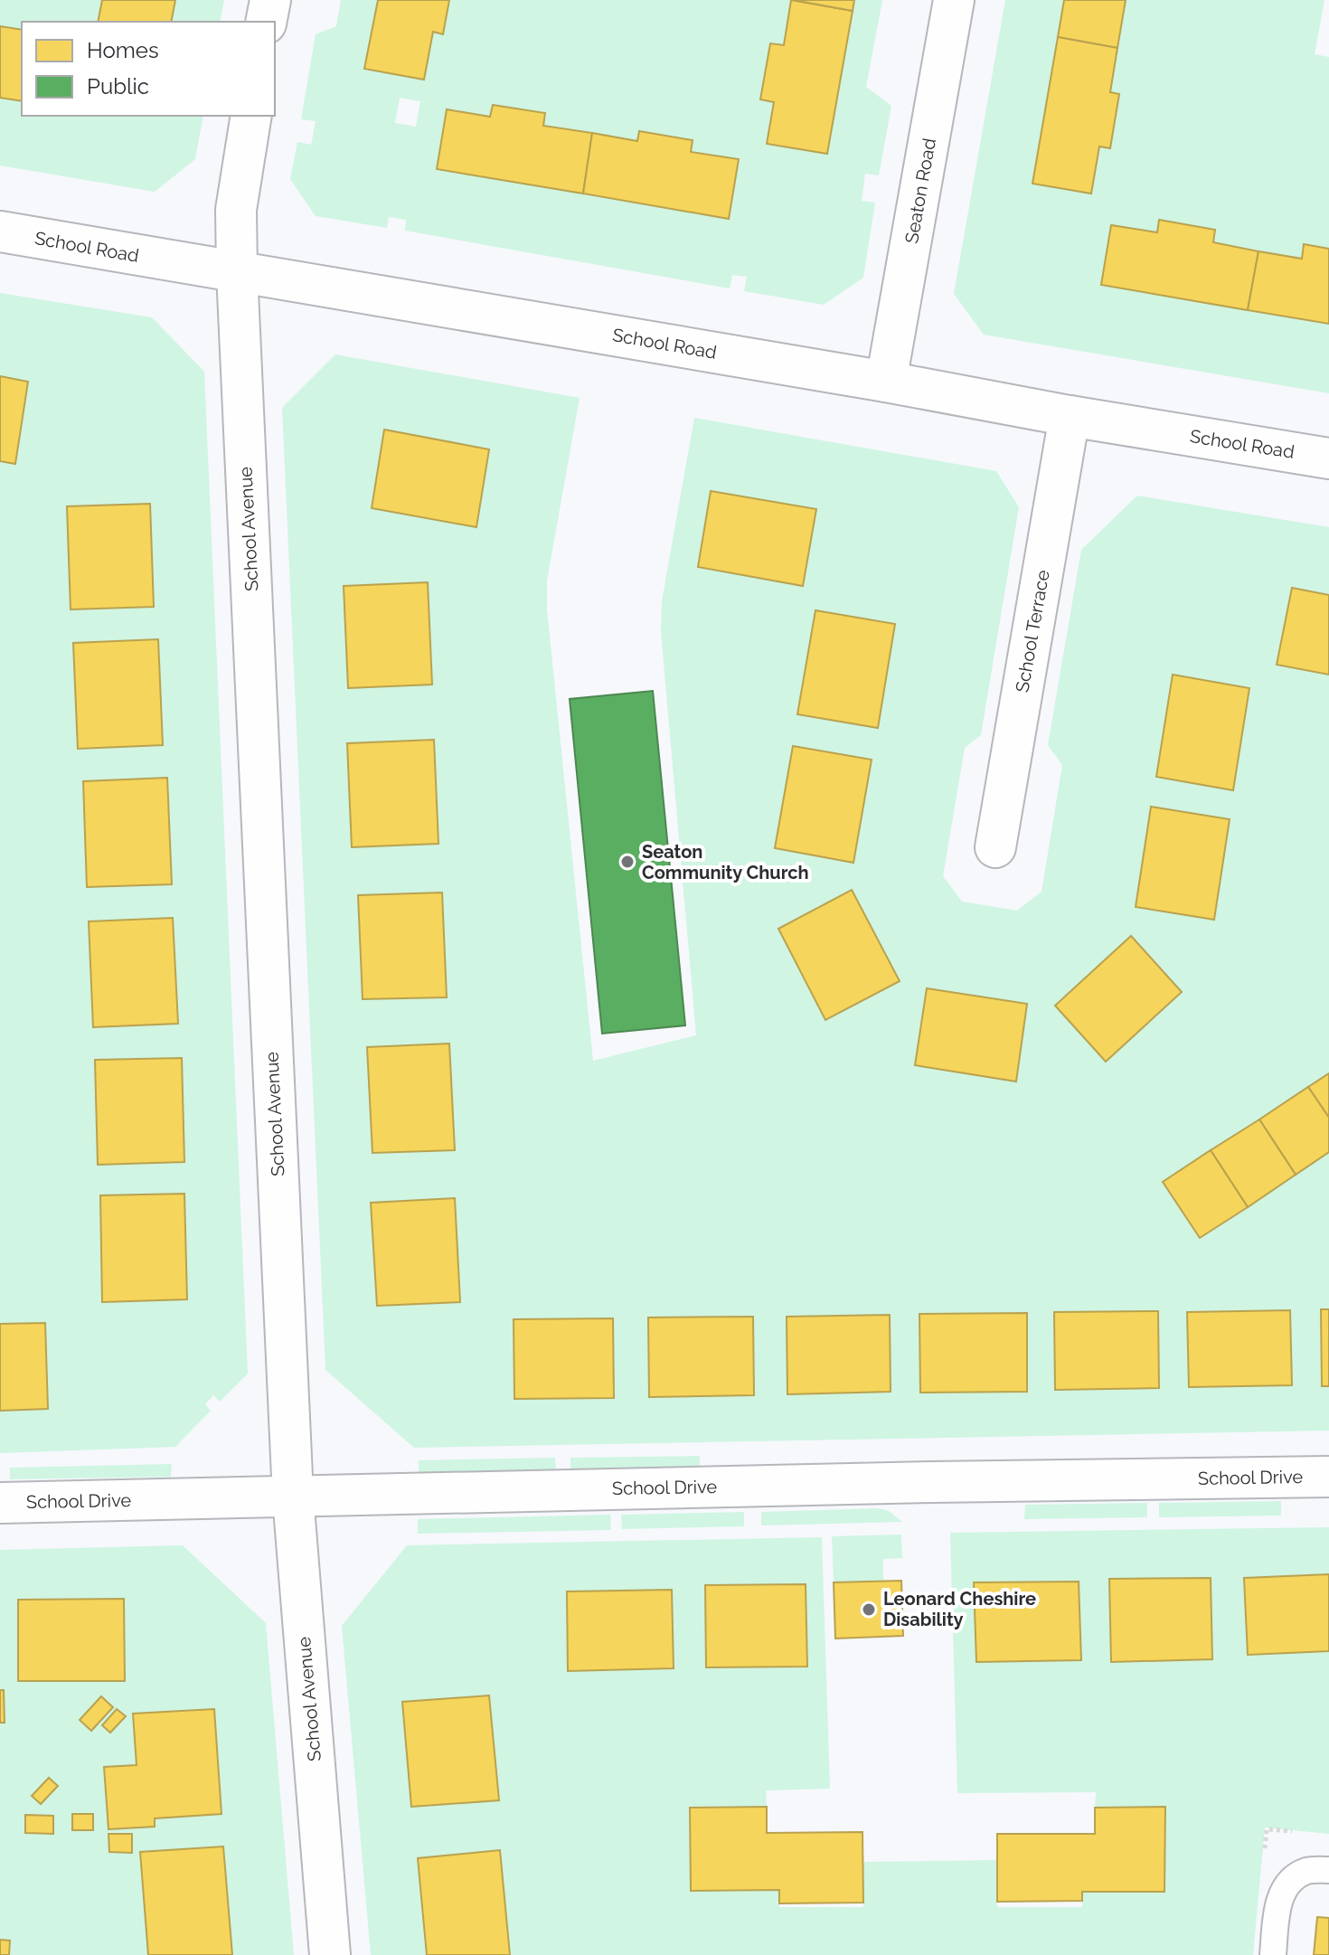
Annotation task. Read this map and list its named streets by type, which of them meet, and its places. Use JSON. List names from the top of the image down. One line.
{"streets":{"street":["Seaton Road","School Road","School Avenue","School Terrace","School Drive"]},"crossings":[["Seaton Road","School Road"],["School Road","School Avenue"],["School Road","School Terrace"],["School Avenue","School Drive"]],"places":["Seaton Community Church","Leonard Cheshire Disability"],"legend":["Homes","Public"]}
